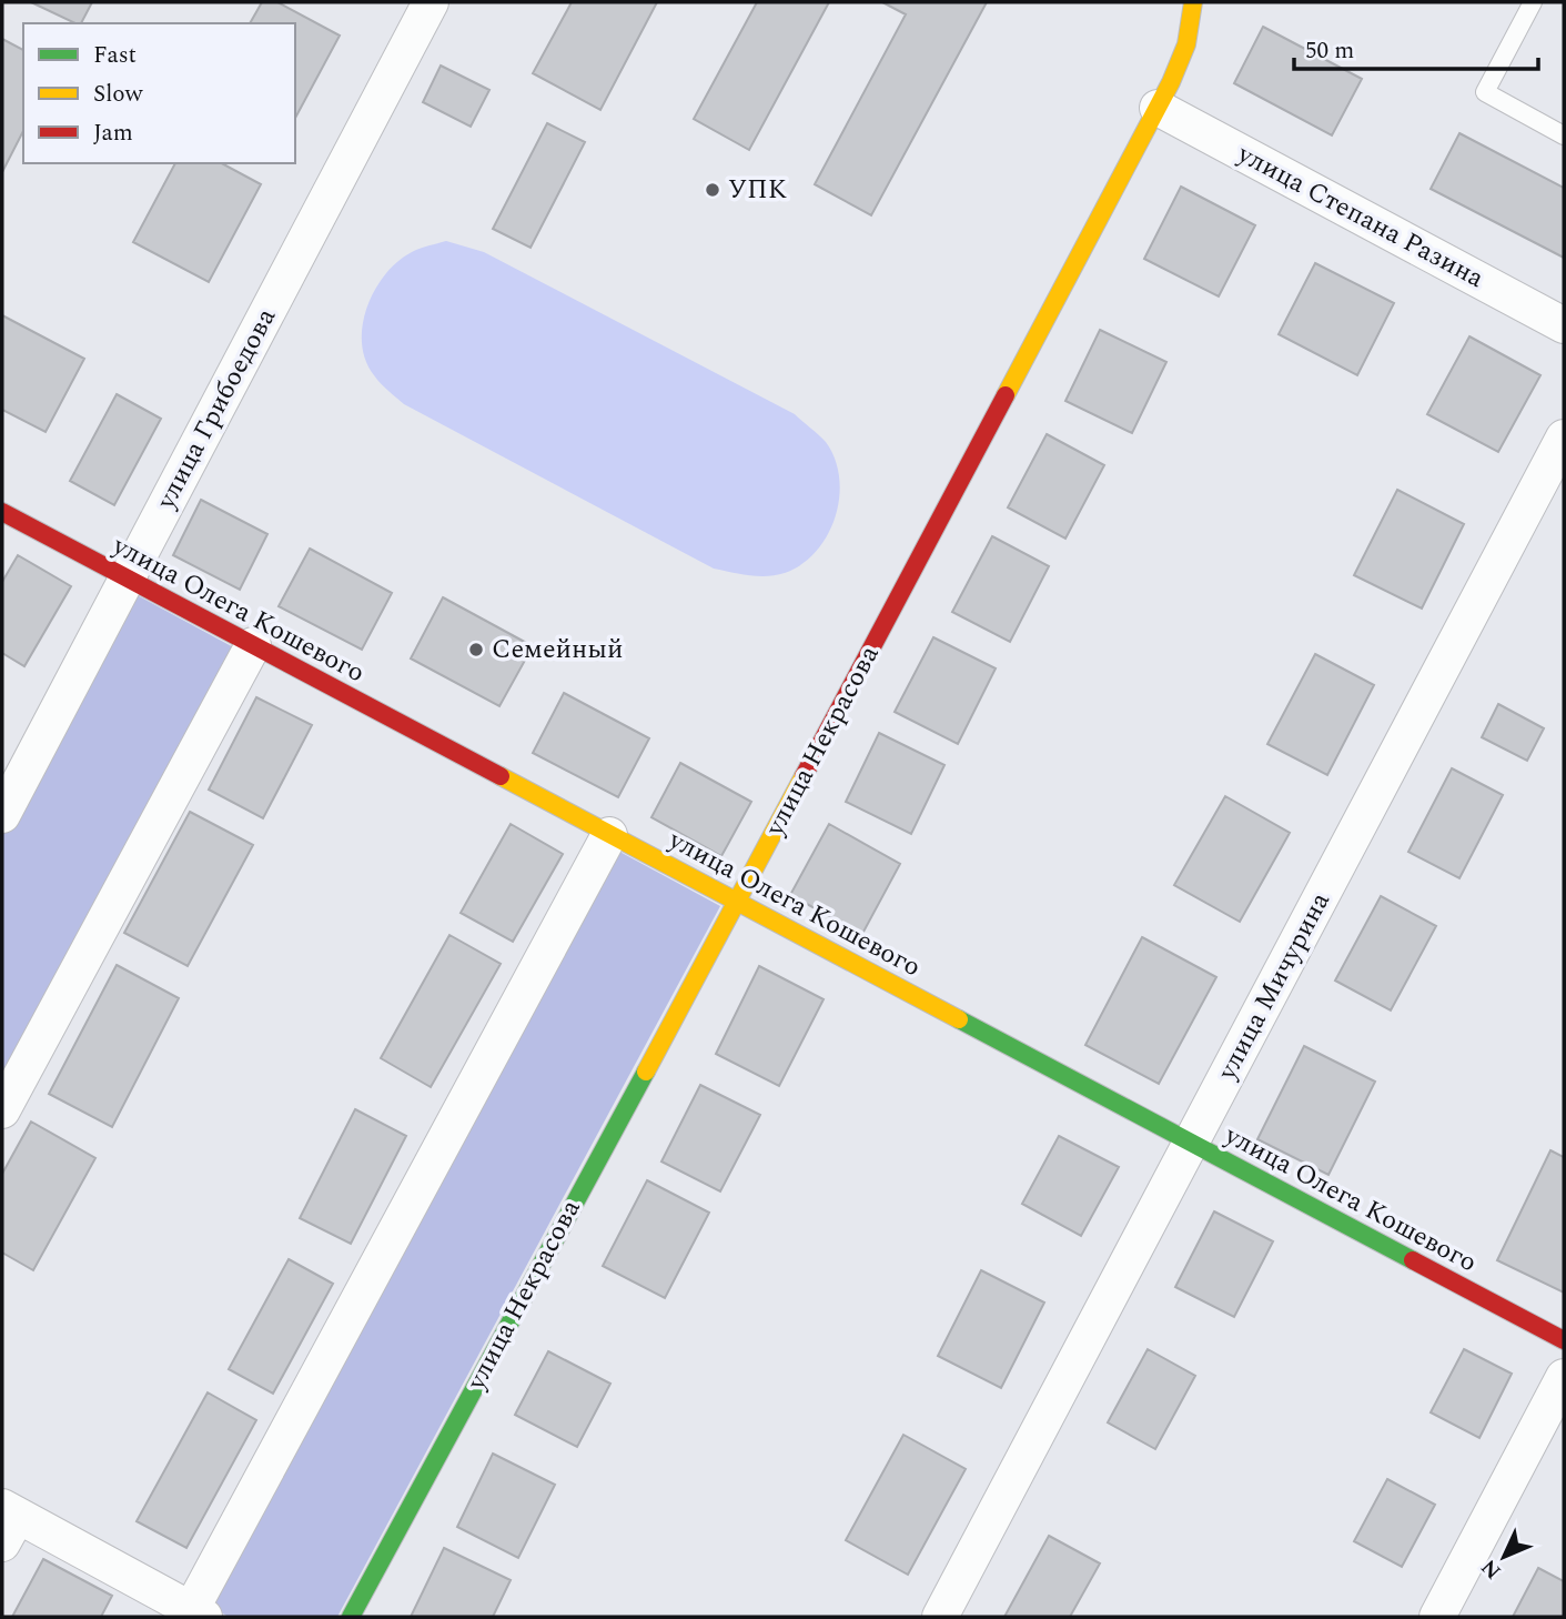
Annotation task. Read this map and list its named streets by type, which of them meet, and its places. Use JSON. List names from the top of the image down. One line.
{"streets":{"street":["улица Степана Разина","улица Грибоедова","улица Олега Кошевого","улица Некрасова","улица Мичурина"]},"crossings":[["улица Степана Разина","улица Некрасова"],["улица Грибоедова","улица Олега Кошевого"],["улица Олега Кошевого","улица Некрасова"],["улица Олега Кошевого","улица Мичурина"]],"places":["УПК","Семейный"],"legend":["Fast","Slow","Jam"],"scale_bar":"50 m","north":"bottom left"}
